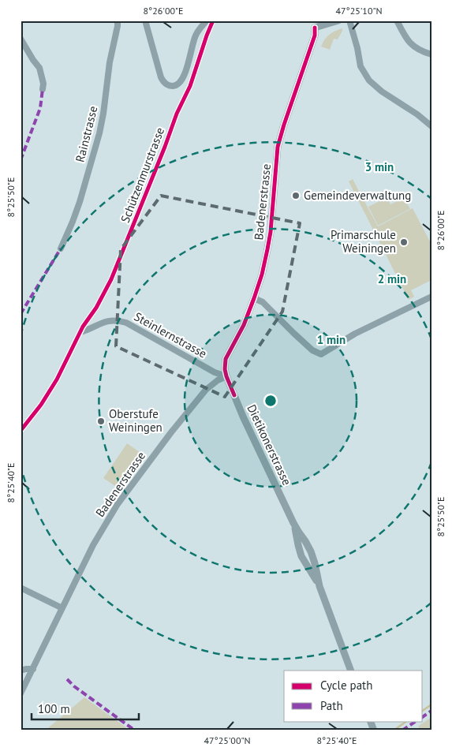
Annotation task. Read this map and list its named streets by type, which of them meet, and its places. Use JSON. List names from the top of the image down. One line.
{"streets":{"street":["Rainstrasse","Schützenmurstrasse","Badenerstrasse","Steinlernstrasse","Dietikonerstrasse"]},"crossings":[["Schützenmurstrasse","Steinlernstrasse"],["Badenerstrasse","Steinlernstrasse"],["Badenerstrasse","Dietikonerstrasse"],["Steinlernstrasse","Dietikonerstrasse"]],"places":["Gemeindeverwaltung","Primarschule Weiningen","Oberstufe Weiningen"],"legend":["Cycle path","Path"],"scale_bar":"100 m","coordinates":["8°26'00\"E","47°25'10\"N","8°25'50\"E","8°25'40\"E","47°25'00\"N"],"rings":["3 min","2 min","1 min"]}
